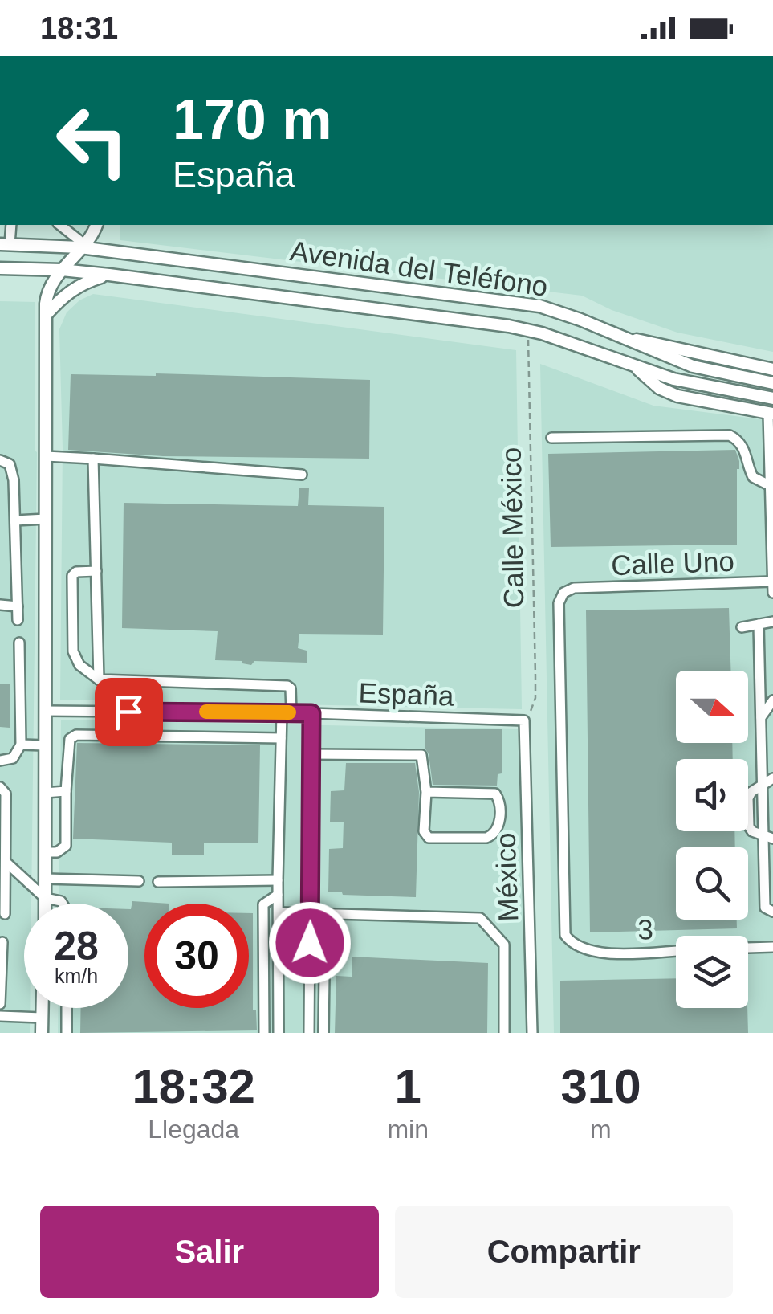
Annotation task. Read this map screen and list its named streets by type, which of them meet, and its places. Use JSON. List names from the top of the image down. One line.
{"streets":{"main road":["Avenida del Teléfono"],"street":["Calle Uno","España","México","3"],"path":["Calle México"]},"crossings":[["Avenida del Teléfono","Calle México"],["Calle México","España"],["Calle México","México"],["Calle Uno","3"],["España","México"]],"north":"right","page":{"status":"18:31","turn":["170 m","España"],"speed":"28 km/h","limit":"30","eta":["18:32","Llegada","1","min","310","m"],"buttons":["Salir","Compartir"]}}
